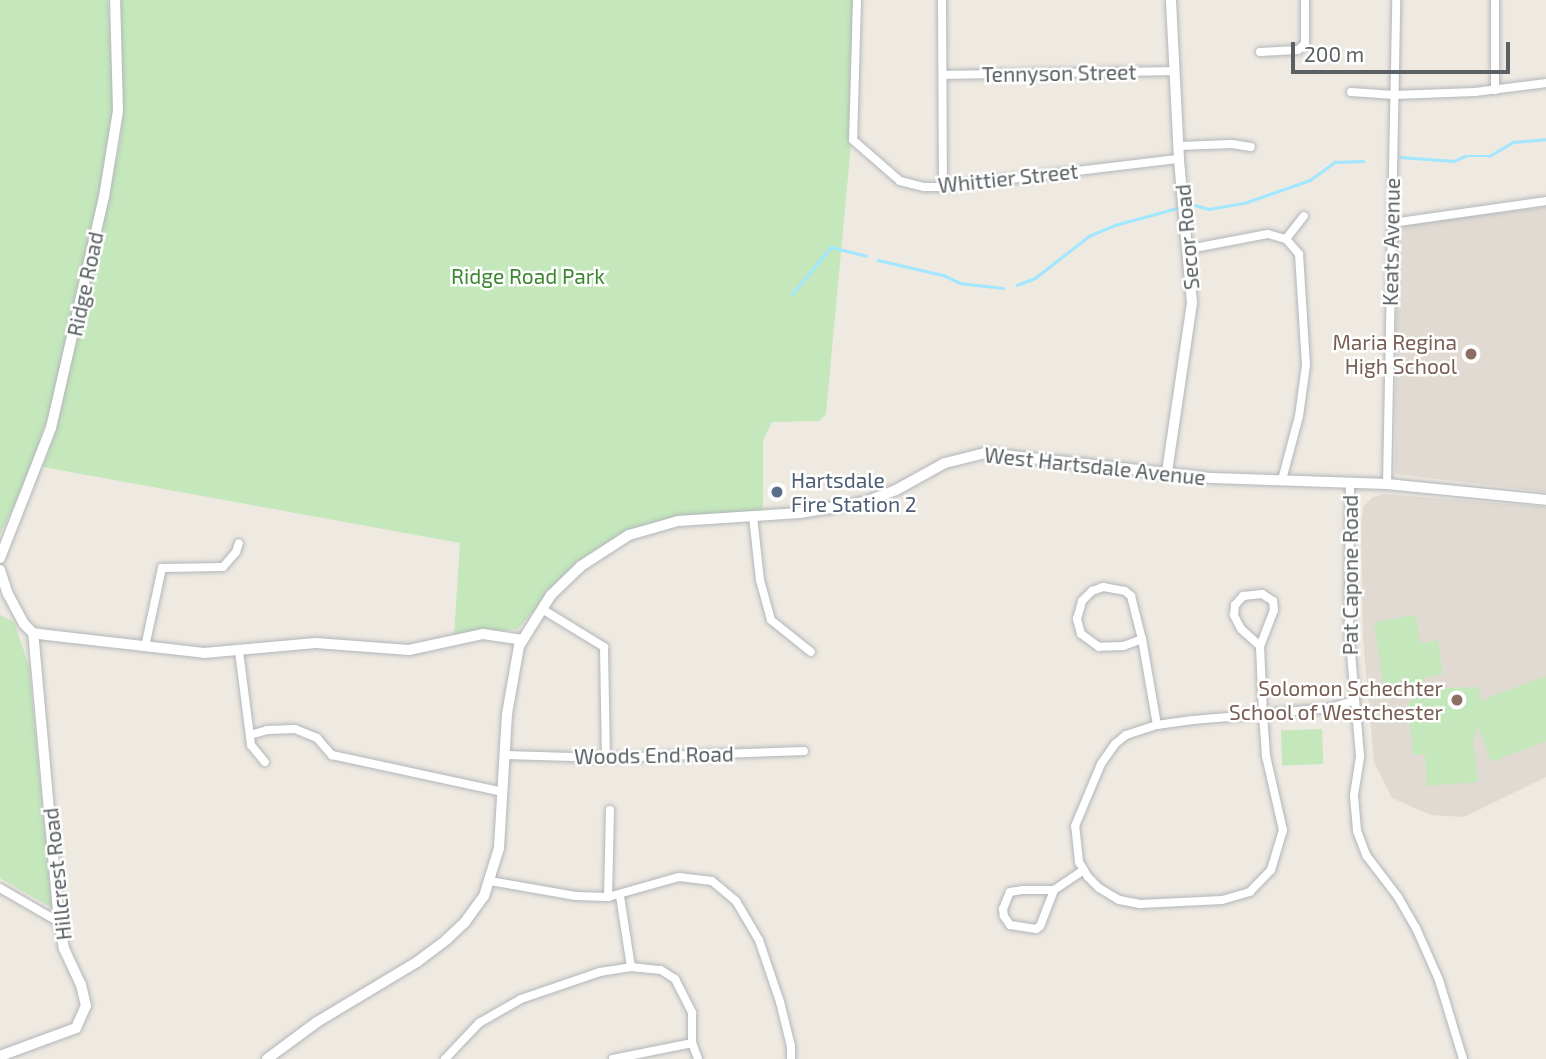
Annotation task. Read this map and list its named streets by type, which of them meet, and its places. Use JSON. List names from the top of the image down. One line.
{"streets":{"main road":["West Hartsdale Avenue"],"street":["Tennyson Street","Whittier Street","Secor Road","Keats Avenue","Ridge Road","Pat Capone Road","Woods End Road","Hillcrest Road"]},"crossings":[["Tennyson Street","Secor Road"],["Whittier Street","Secor Road"],["Secor Road","West Hartsdale Avenue"],["Keats Avenue","West Hartsdale Avenue"],["West Hartsdale Avenue","Pat Capone Road"],["West Hartsdale Avenue","Woods End Road"]],"parks":["Ridge Road Park"],"places":["Maria Regina High School","Hartsdale Fire Station 2","Solomon Schechter School of Westchester"],"scale_bar":"200 m"}
